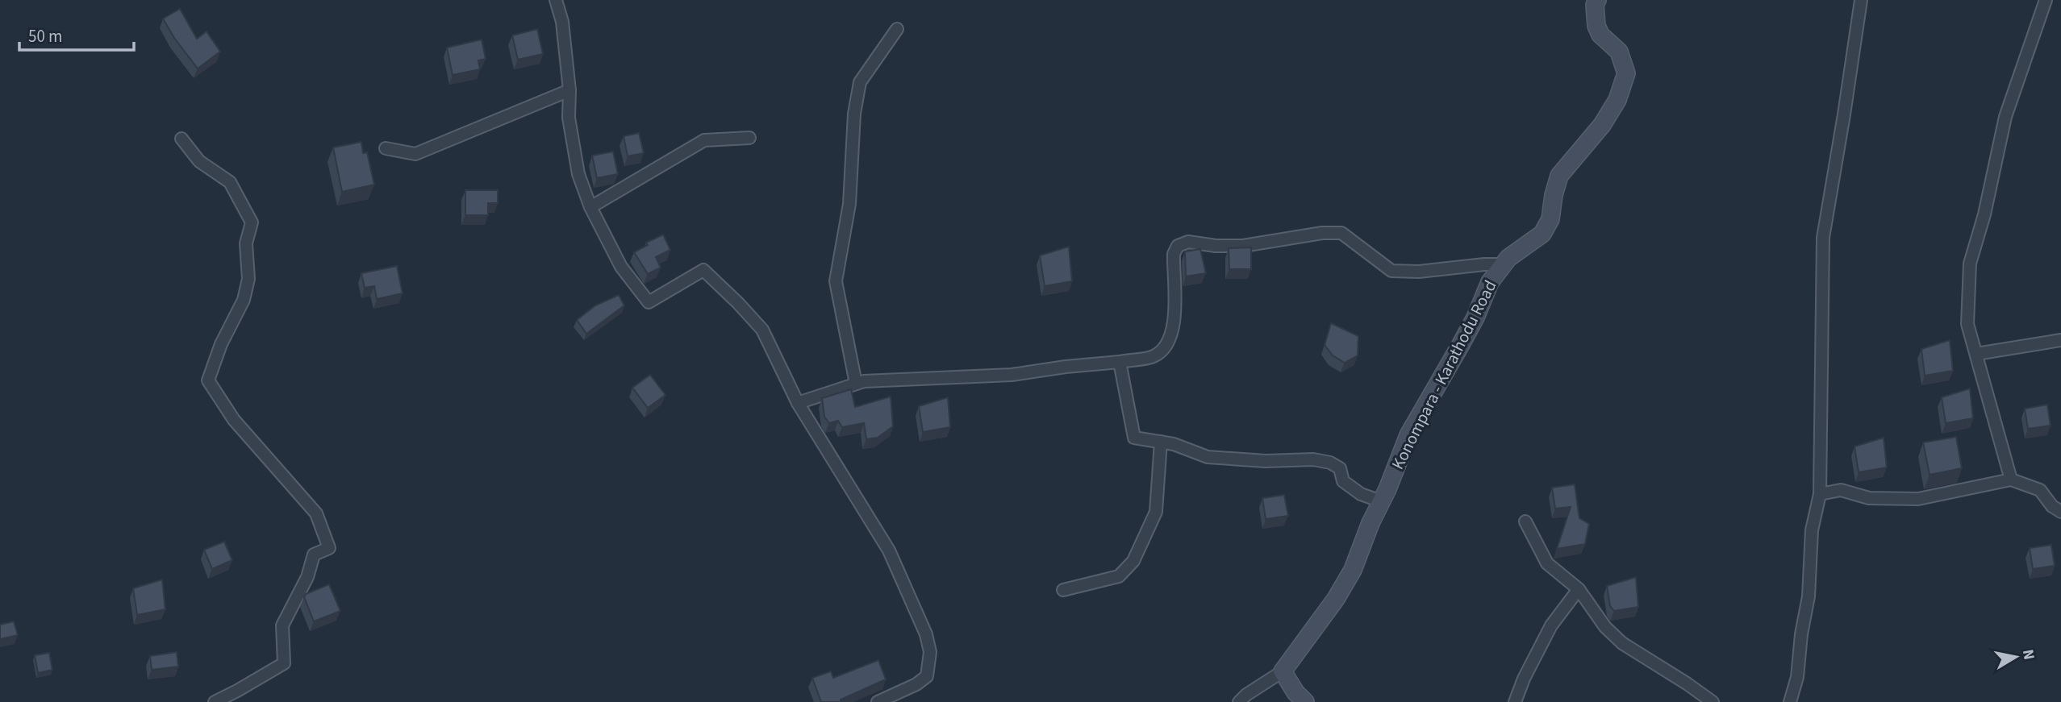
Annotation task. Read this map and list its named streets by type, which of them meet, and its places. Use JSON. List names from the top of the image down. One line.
{"streets":{"main road":["Konompara - Karathodu Road"]},"scale_bar":"50 m","north":"right"}
